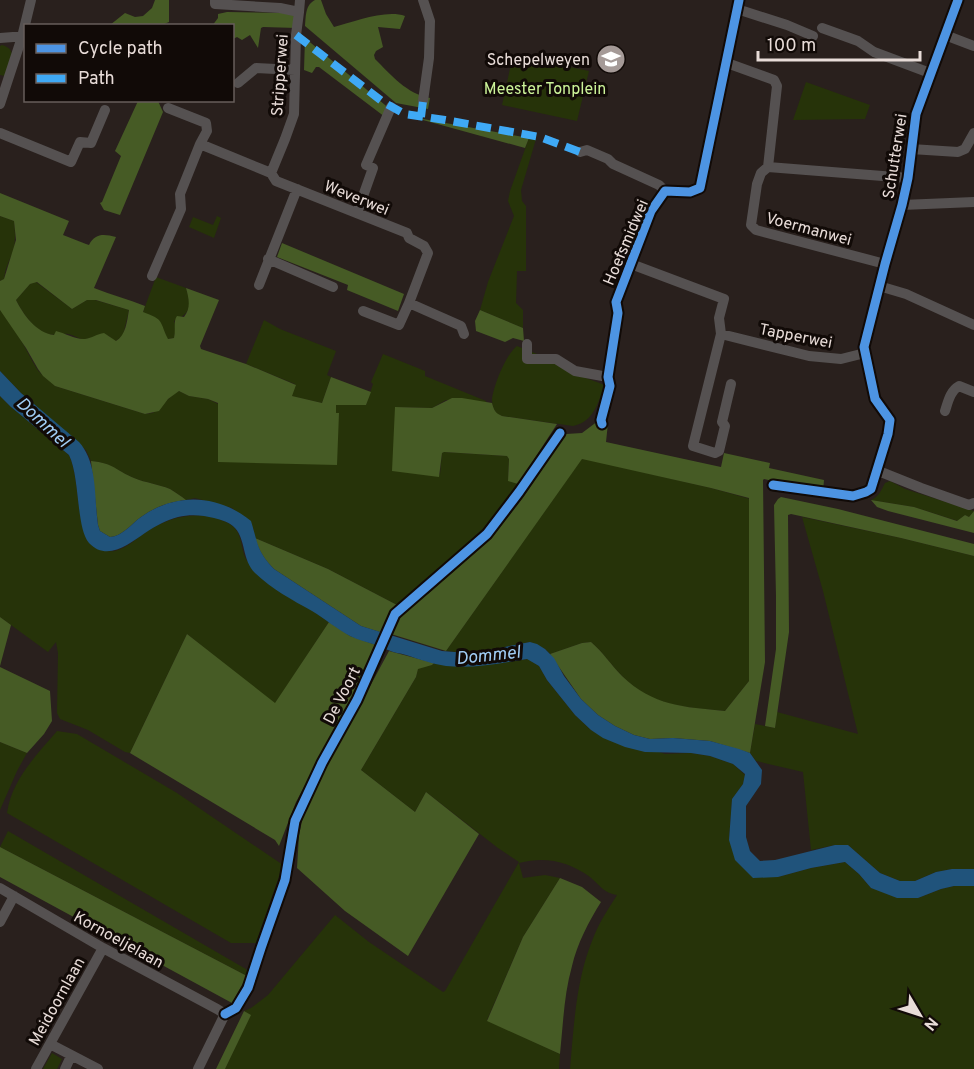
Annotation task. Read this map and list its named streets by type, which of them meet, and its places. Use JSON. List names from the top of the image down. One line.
{"streets":{"street":["Stripperwei","Schutterwei","Weverwei","Voermanwei","Hoefsmidwei","Tapperwei","Kornoeljelaan","Meidoornlaan"],"cycle path":["De Voort"]},"crossings":[["Stripperwei","Weverwei"],["Schutterwei","Voermanwei"],["Schutterwei","Tapperwei"],["Kornoeljelaan","Meidoornlaan"]],"water":["Dommel"],"parks":["Meester Tonplein"],"places":{"school or university":["Schepelweyen"]},"legend":["Cycle path","Path"],"scale_bar":"100 m","north":"bottom right"}
